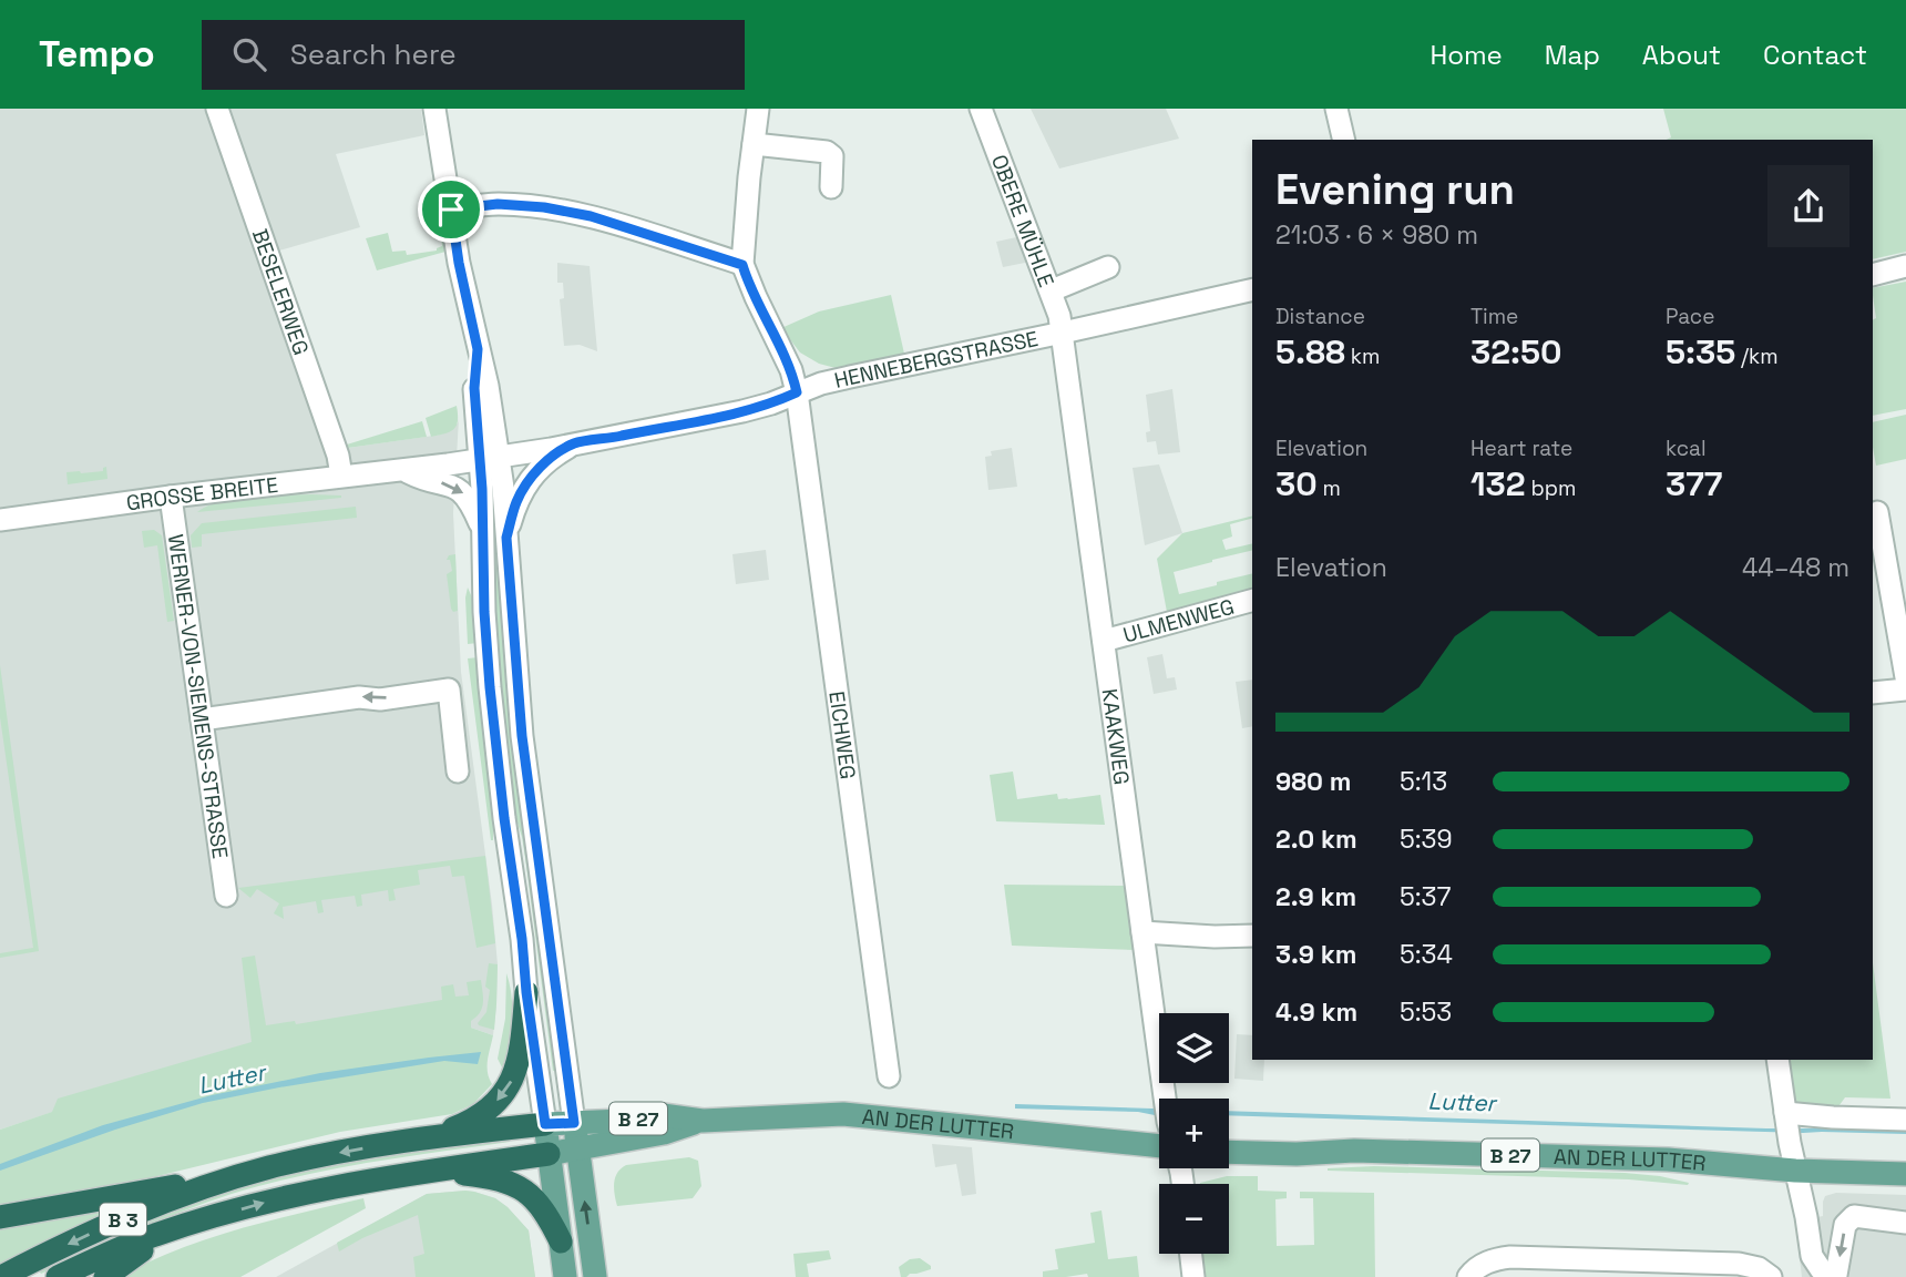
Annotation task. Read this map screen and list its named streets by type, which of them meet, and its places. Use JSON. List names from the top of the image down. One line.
{"streets":{"highway":["B 27","B 3"],"main road":["AN DER LUTTER"],"street":["OBERE MÜHLE","BESELERWEG","HENNEBERGSTRASSE","GROSSE BREITE","ULMENWEG","WERNER-VON-SIEMENS-STRASSE","EICHWEG","KAAKWEG"]},"crossings":[["OBERE MÜHLE","HENNEBERGSTRASSE"],["OBERE MÜHLE","KAAKWEG"],["BESELERWEG","GROSSE BREITE"],["HENNEBERGSTRASSE","GROSSE BREITE"],["HENNEBERGSTRASSE","EICHWEG"],["HENNEBERGSTRASSE","KAAKWEG"],["GROSSE BREITE","WERNER-VON-SIEMENS-STRASSE"],["ULMENWEG","KAAKWEG"],["B 27","AN DER LUTTER"],["B 27","B 3"],["AN DER LUTTER","B 3"]],"water":["Lutter"],"page":{"header":"Tempo","search":"Search here","nav":["Home","Map","About","Contact"],"heading":["Evening run","21:03 · 6 × 980 m"],"stats":[["Distance","5.88 km"],["Time","32:50"],["Pace","5:35 /km"],["Elevation","30 m"],["Heart rate","132 bpm"],["kcal","377"]],"chart":["Elevation","44–48 m"],"list":[{"name":"980 m","note":"5:13"},{"name":"2.0 km","note":"5:39"},{"name":"2.9 km","note":"5:37"},{"name":"3.9 km","note":"5:34"},{"name":"4.9 km","note":"5:53"}],"map_buttons":["+","−"]}}
